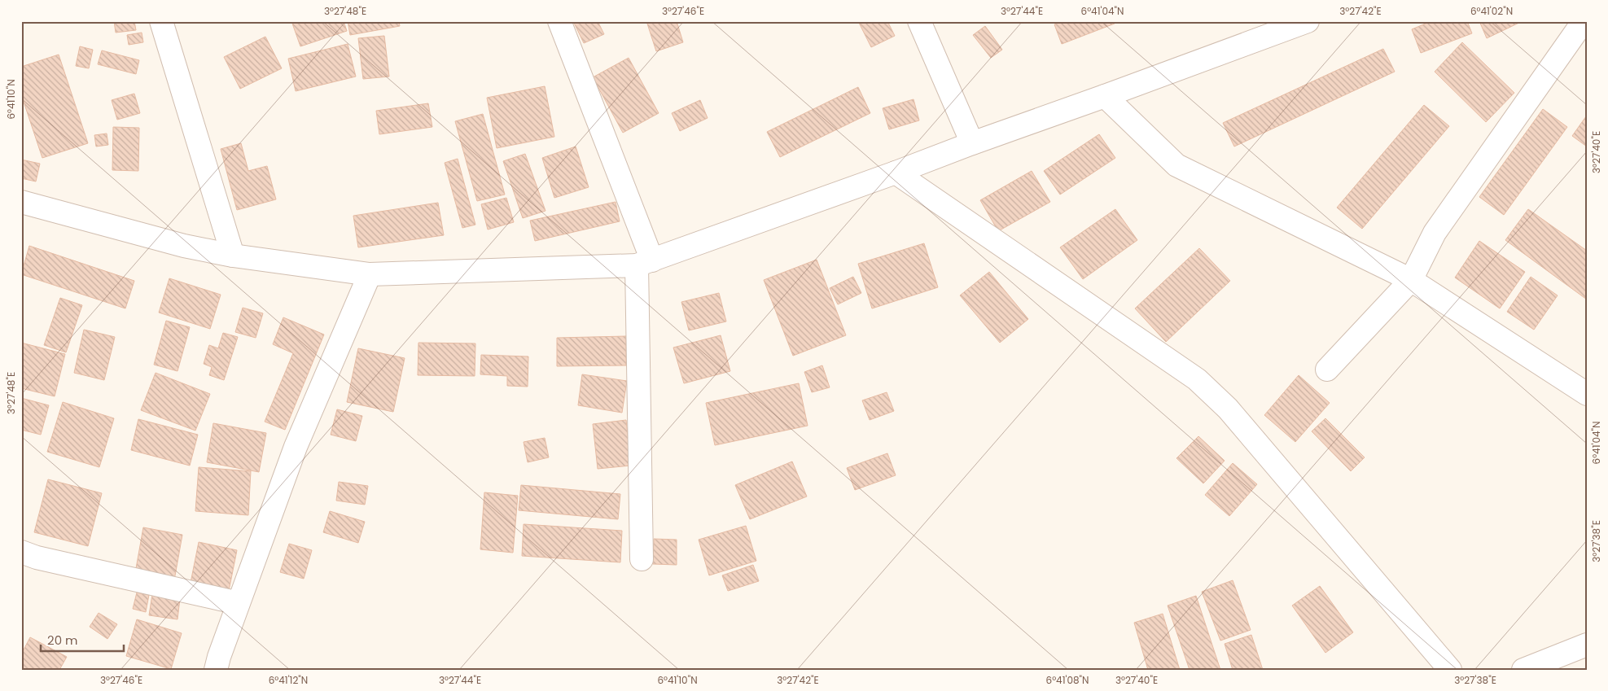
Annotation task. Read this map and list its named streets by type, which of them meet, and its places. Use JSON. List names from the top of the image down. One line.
{"scale_bar":"20 m","coordinates":["3°27'48\"E","3°27'46\"E","3°27'44\"E","6°41'04\"N","3°27'42\"E","6°41'02\"N","6°41'10\"N","3°27'40\"E","3°27'38\"E","6°41'12\"N","6°41'08\"N"]}
